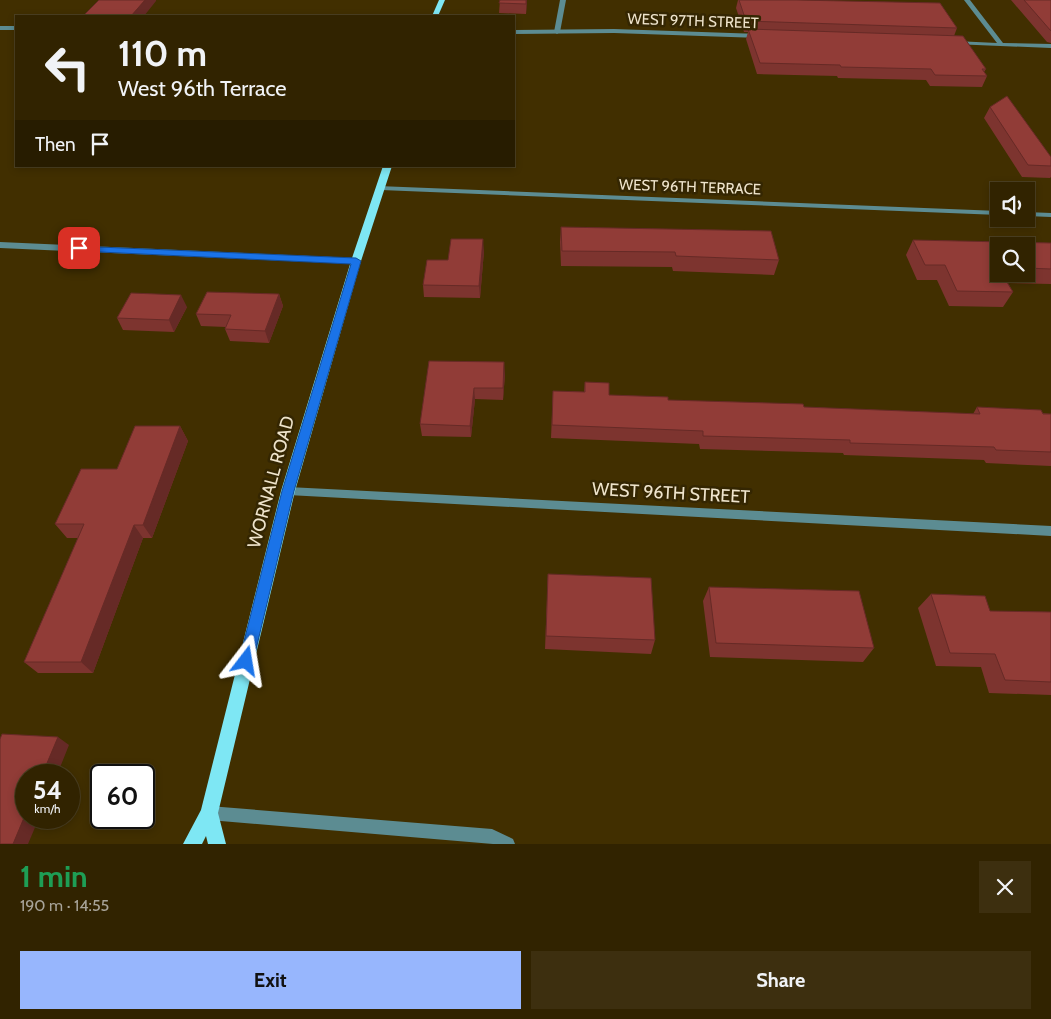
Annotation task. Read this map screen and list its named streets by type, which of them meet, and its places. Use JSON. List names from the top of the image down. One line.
{"streets":{"main road":["WORNALL ROAD"],"street":["WEST 97TH STREET","WEST 96TH TERRACE","WEST 96TH STREET"]},"crossings":[["WEST 96TH TERRACE","WORNALL ROAD"],["WORNALL ROAD","WEST 96TH STREET"]],"page":{"turn":["110 m","West 96th Terrace"],"then":"Then","speed":"54 km/h","limit":"60","heading":["1 min","190 m · 14:55"],"buttons":["Exit","Share"]}}
